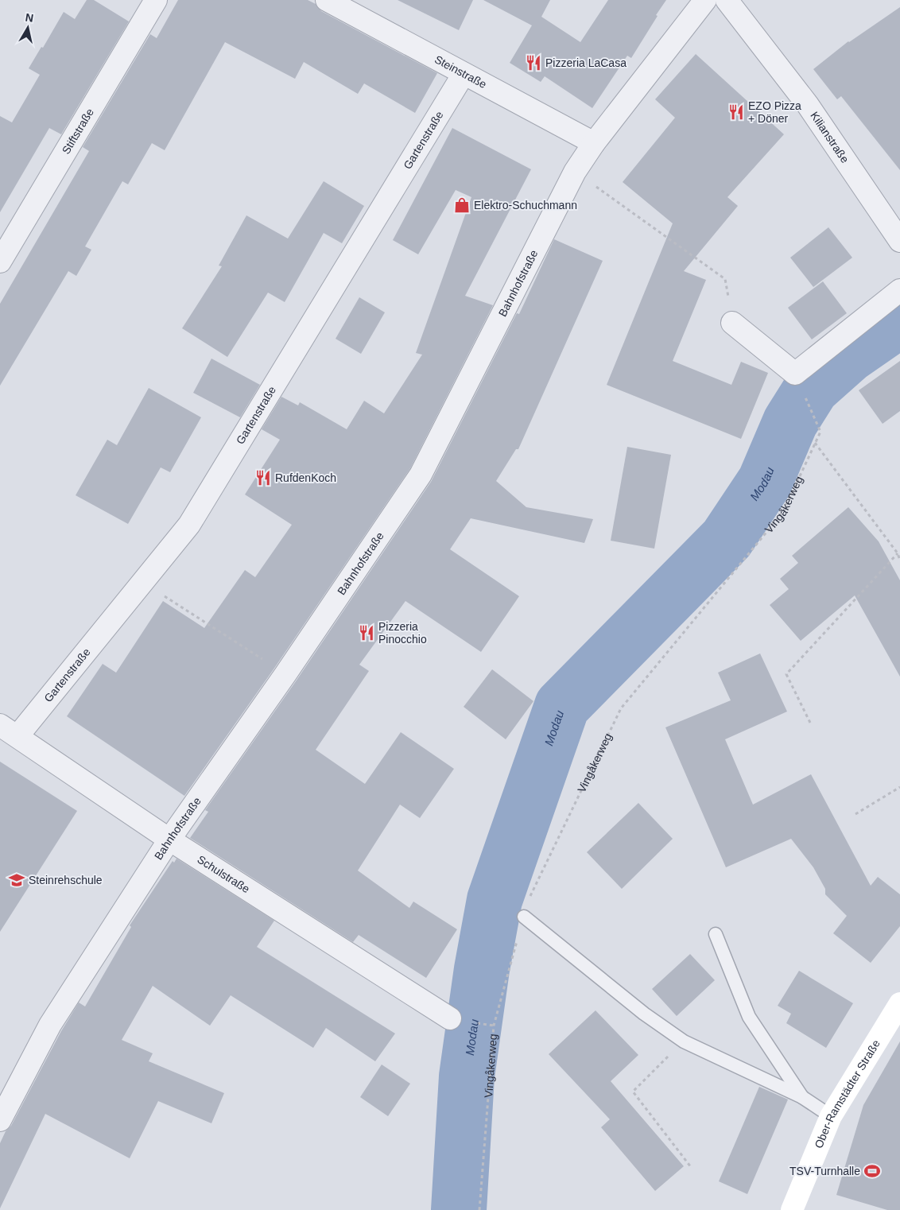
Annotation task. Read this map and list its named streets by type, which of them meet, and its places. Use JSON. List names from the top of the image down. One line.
{"streets":{"main road":["Ober-Ramstädter Straße"],"street":["Steinstraße","Stiftstraße","Kilianstraße","Gartenstraße","Bahnhofstraße","Schulstraße"],"path":["Vingåkerweg"]},"crossings":[["Steinstraße","Gartenstraße"],["Steinstraße","Bahnhofstraße"],["Gartenstraße","Schulstraße"],["Bahnhofstraße","Schulstraße"]],"water":["Modau"],"places":{"restaurant":["Pizzeria LaCasa","EZO Pizza + Döner","RufdenKoch","Pizzeria Pinocchio"],"shop":["Elektro-Schuchmann"],"school or university":["Steinrehschule"],"sports":["TSV-Turnhalle"]},"north":"top"}
